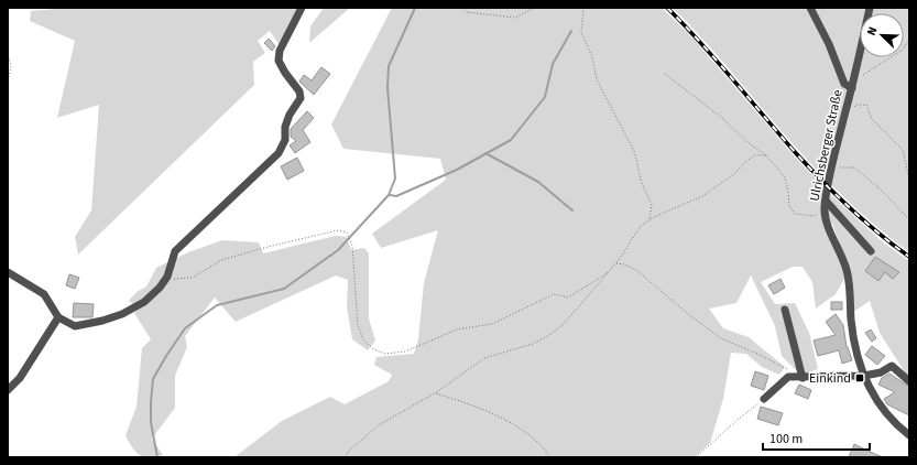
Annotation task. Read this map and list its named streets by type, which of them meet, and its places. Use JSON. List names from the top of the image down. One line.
{"streets":{"street":["Ulrichsberger Straße"]},"places":{"transit":["Einkind"]},"scale_bar":"100 m","north":"top left"}
